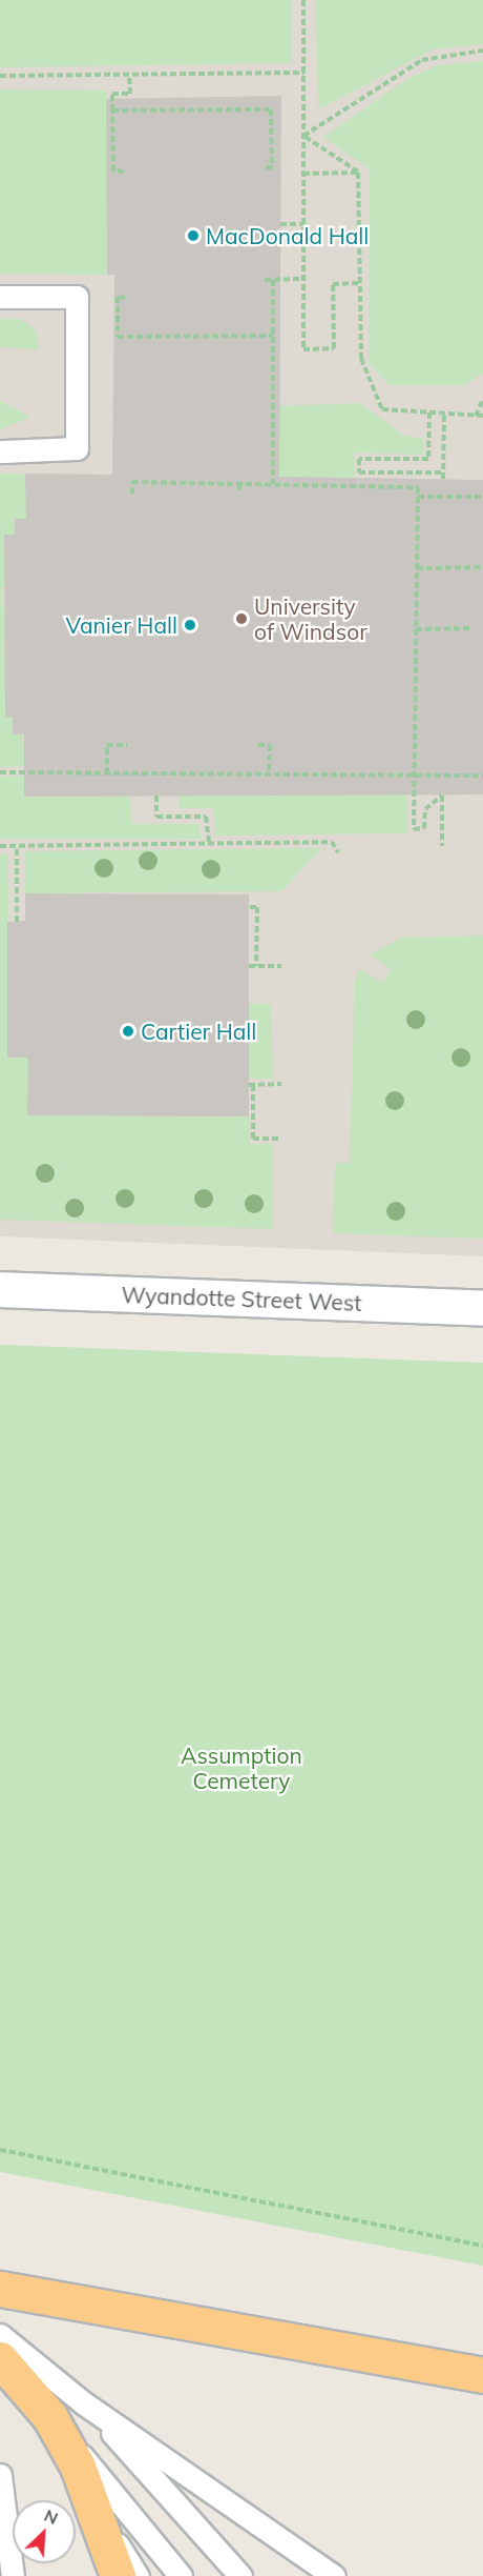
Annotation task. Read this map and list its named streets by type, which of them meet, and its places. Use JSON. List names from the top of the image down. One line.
{"streets":{"main road":["Wyandotte Street West"]},"parks":["Assumption Cemetery"],"places":["MacDonald Hall","University of Windsor","Vanier Hall","Cartier Hall"],"north":"top right"}
